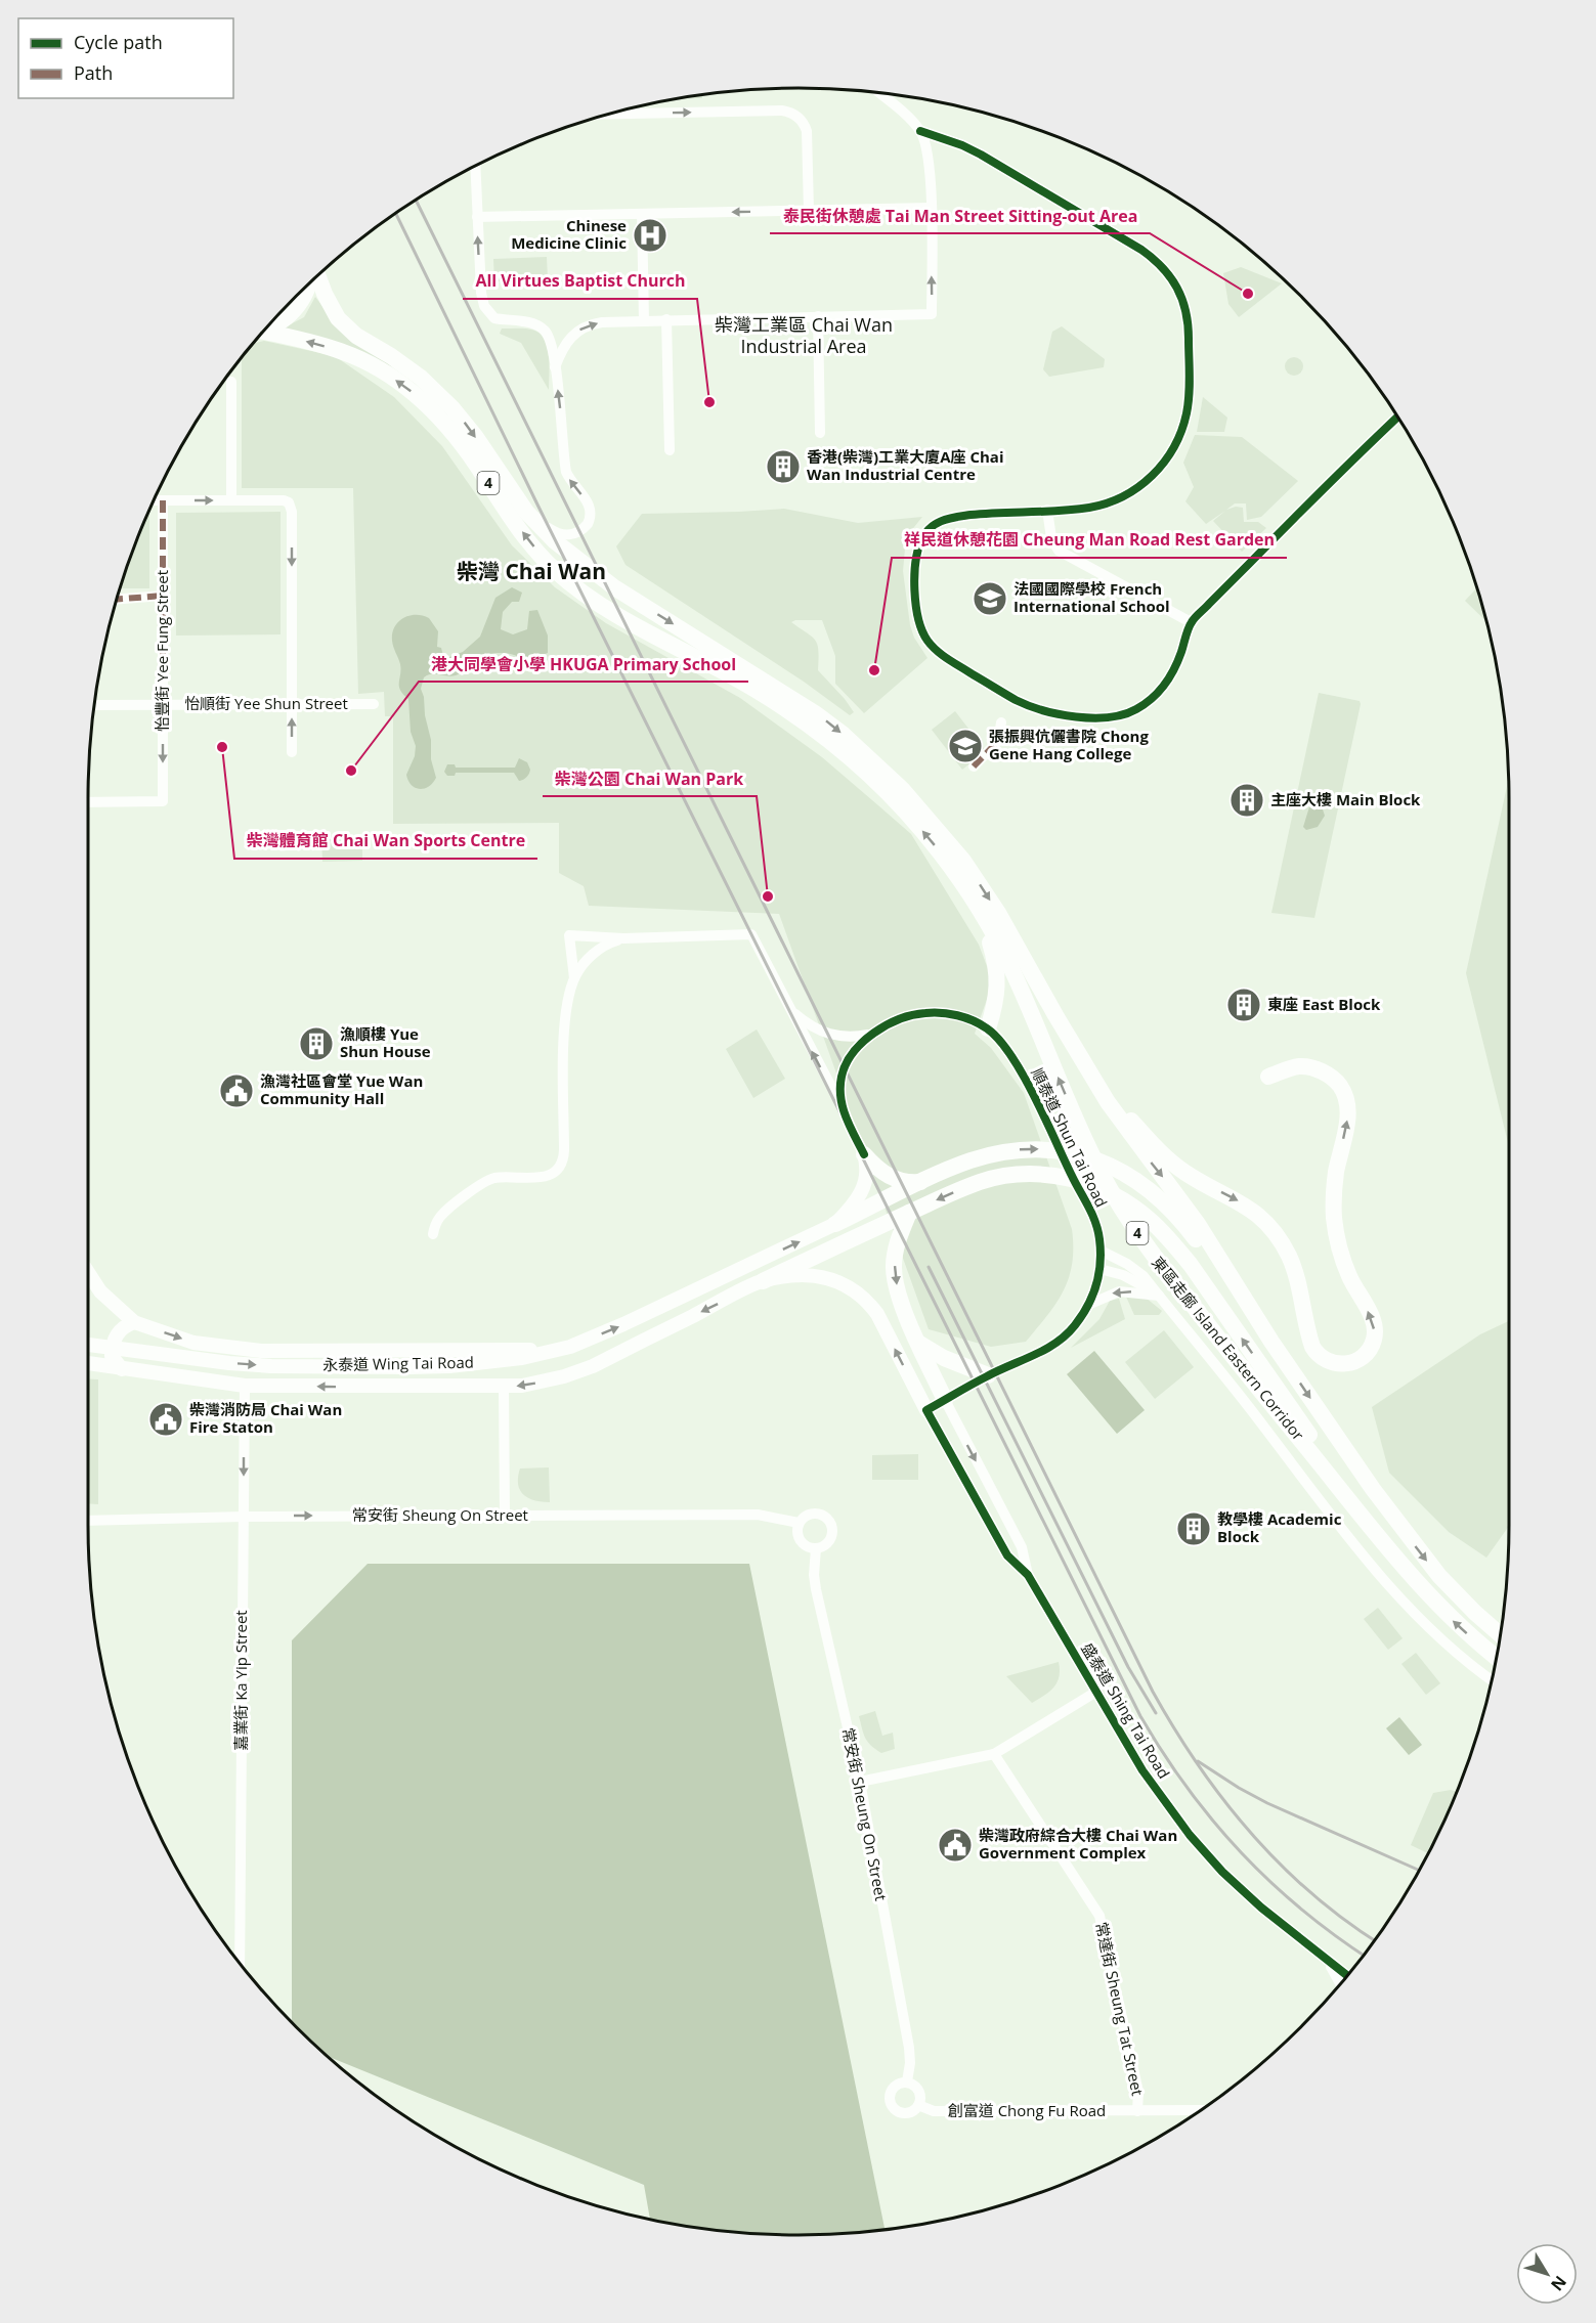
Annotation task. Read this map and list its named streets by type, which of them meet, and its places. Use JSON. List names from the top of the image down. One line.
{"streets":{"highway":["4","東區走廊 Island Eastern Corridor"],"main road":["永泰道 Wing Tai Road"],"street":["怡豐街 Yee Fung Street","怡順街 Yee Shun Street","順泰道 Shun Tai Road","常安街 Sheung On Street","嘉業街 Ka Yip Street","盛泰道 Shing Tai Road","常達街 Sheung Tat Street","創富道 Chong Fu Road"]},"crossings":[["怡豐街 Yee Fung Street","怡順街 Yee Shun Street"],["順泰道 Shun Tai Road","永泰道 Wing Tai Road"],["順泰道 Shun Tai Road","盛泰道 Shing Tai Road"],["永泰道 Wing Tai Road","嘉業街 Ka Yip Street"],["永泰道 Wing Tai Road","盛泰道 Shing Tai Road"],["常安街 Sheung On Street","嘉業街 Ka Yip Street"],["常安街 Sheung On Street","創富道 Chong Fu Road"],["常達街 Sheung Tat Street","創富道 Chong Fu Road"]],"districts":["柴灣工業區 Chai Wan Industrial Area","柴灣 Chai Wan"],"places":{"hospital":["Chinese Medicine Clinic"],"other":["泰民街休憩處 Tai Man Street Sitting-out Area","All Virtues Baptist Church","祥民道休憩花園 Cheung Man Road Rest Garden","柴灣體育館 Chai Wan Sports Centre","港大同學會小學 HKUGA Primary School","柴灣公園 Chai Wan Park"],"building":["香港(柴灣)工業大廈A座 Chai Wan Industrial Centre","主座大樓 Main Block","東座 East Block","漁順樓 Yue Shun House","教學樓 Academic Block"],"school or university":["法國國際學校 French International School","張振興伉儷書院 Chong Gene Hang College"],"public building":["漁灣社區會堂 Yue Wan Community Hall","柴灣消防局 Chai Wan Fire Staton","柴灣政府綜合大樓 Chai Wan Government Complex"]},"legend":["Cycle path","Path"],"north":"bottom right"}
